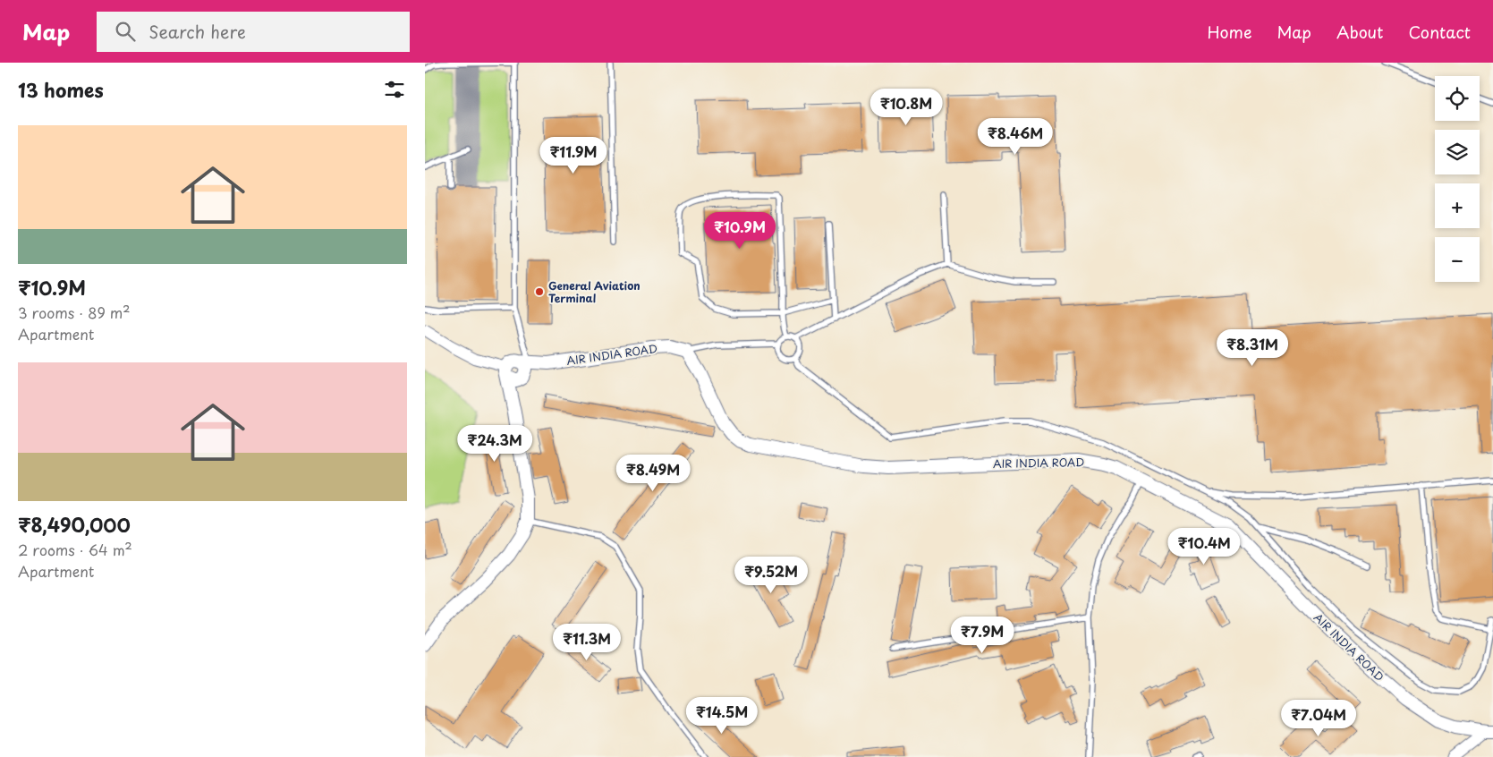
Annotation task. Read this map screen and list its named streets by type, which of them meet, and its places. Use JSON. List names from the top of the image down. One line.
{"streets":{"street":["AIR INDIA ROAD"]},"places":["General Aviation Terminal"],"page":{"header":"Map","search":"Search here","nav":["Home","Map","About","Contact"],"heading":"13 homes","map_buttons":["+","−"],"price":["₹10.8M","₹8.46M","₹11.9M","₹10.9M","₹8.31M","₹24.3M","₹8.49M","₹10.4M","₹9.52M","₹7.9M","₹11.3M","₹14.5M","₹7.04M"],"list":[{"name":"₹10.9M","note":"3 rooms · 89 m² · Apartment"},{"name":"₹8,490,000","note":"2 rooms · 64 m² · Apartment"}]}}
